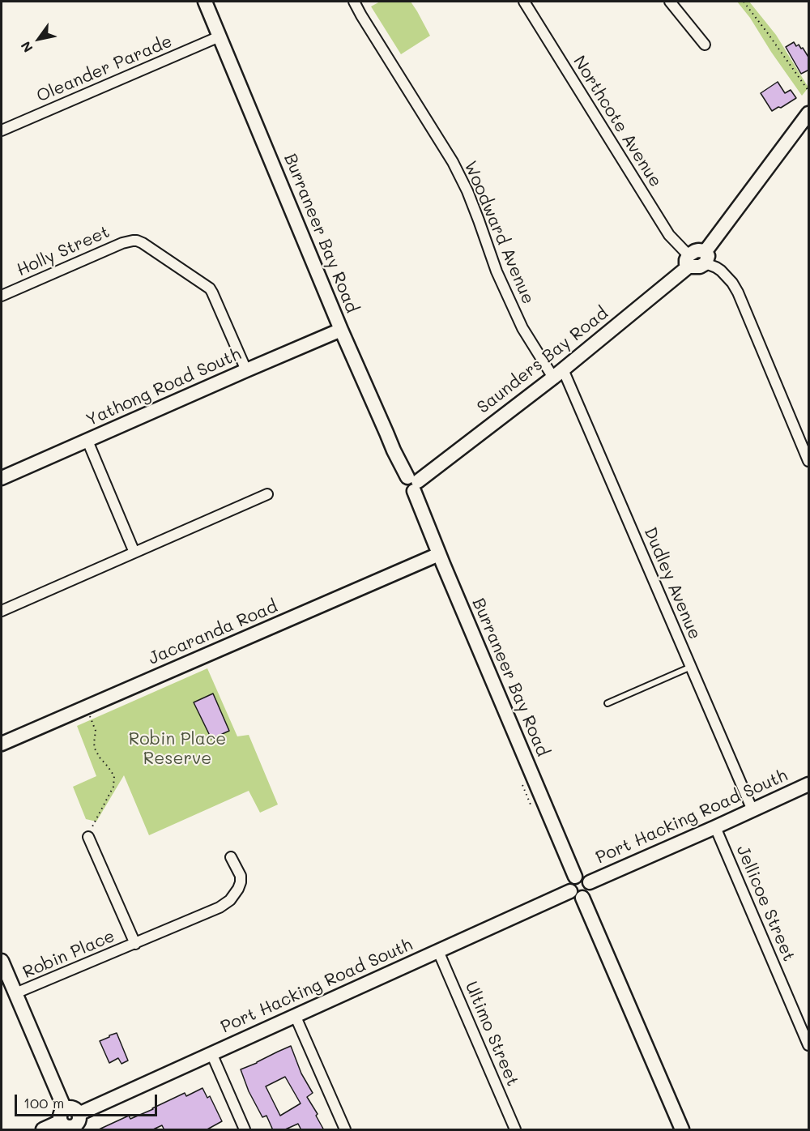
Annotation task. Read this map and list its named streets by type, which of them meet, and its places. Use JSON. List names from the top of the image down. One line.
{"streets":{"street":["Oleander Parade","Northcote Avenue","Woodward Avenue","Burraneer Bay Road","Holly Street","Saunders Bay Road","Yathong Road South","Dudley Avenue","Jacaranda Road","Port Hacking Road South","Jellicoe Street","Robin Place","Ultimo Street"]},"crossings":[["Oleander Parade","Burraneer Bay Road"],["Northcote Avenue","Saunders Bay Road"],["Woodward Avenue","Saunders Bay Road"],["Woodward Avenue","Dudley Avenue"],["Burraneer Bay Road","Saunders Bay Road"],["Burraneer Bay Road","Yathong Road South"],["Burraneer Bay Road","Jacaranda Road"],["Burraneer Bay Road","Port Hacking Road South"],["Holly Street","Yathong Road South"],["Saunders Bay Road","Dudley Avenue"],["Dudley Avenue","Port Hacking Road South"],["Port Hacking Road South","Jellicoe Street"],["Port Hacking Road South","Ultimo Street"]],"parks":["Robin Place Reserve"],"scale_bar":"100 m","north":"bottom left"}
